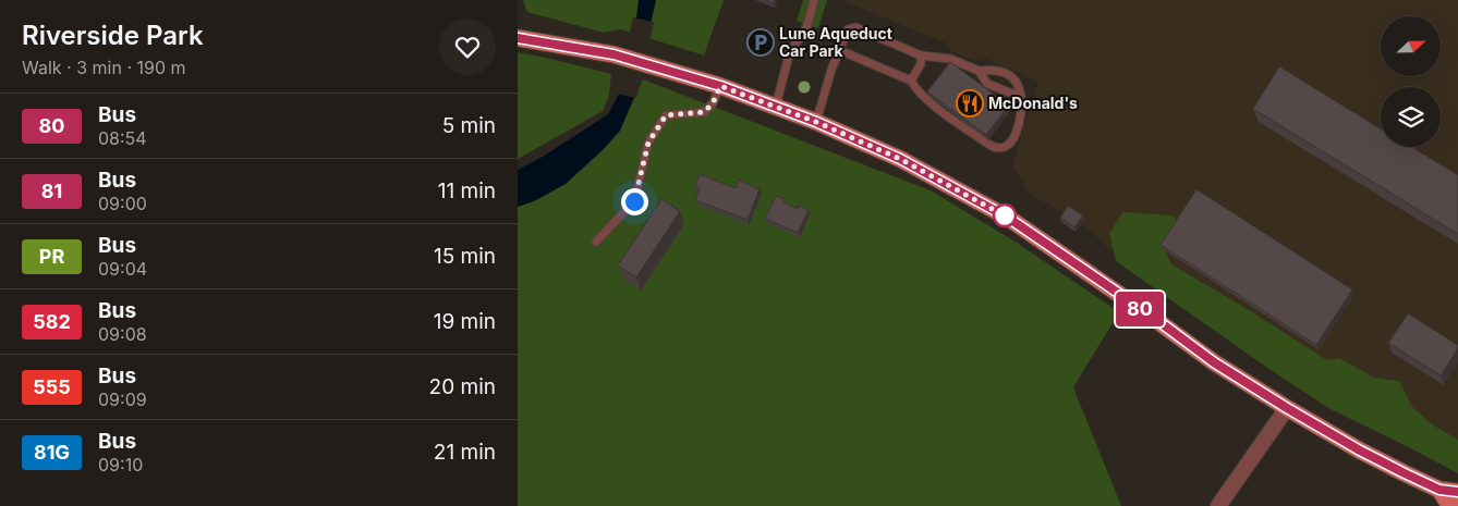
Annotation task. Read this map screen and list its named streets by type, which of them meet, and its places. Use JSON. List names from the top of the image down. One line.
{"places":{"parking":["Lune Aqueduct Car Park"],"restaurant":["McDonald's"]},"lines":["bus line 80"],"north":"right","page":{"heading":["Riverside Park","Walk · 3 min · 190 m"],"on_map":"80","list":[{"mark":"80","name":"Bus","note":"08:54","value":"5 min"},{"mark":"81","name":"Bus","note":"09:00","value":"11 min"},{"mark":"PR","name":"Bus","note":"09:04","value":"15 min"},{"mark":"582","name":"Bus","note":"09:08","value":"19 min"},{"mark":"555","name":"Bus","note":"09:09","value":"20 min"},{"mark":"81G","name":"Bus","note":"09:10","value":"21 min"}]}}
